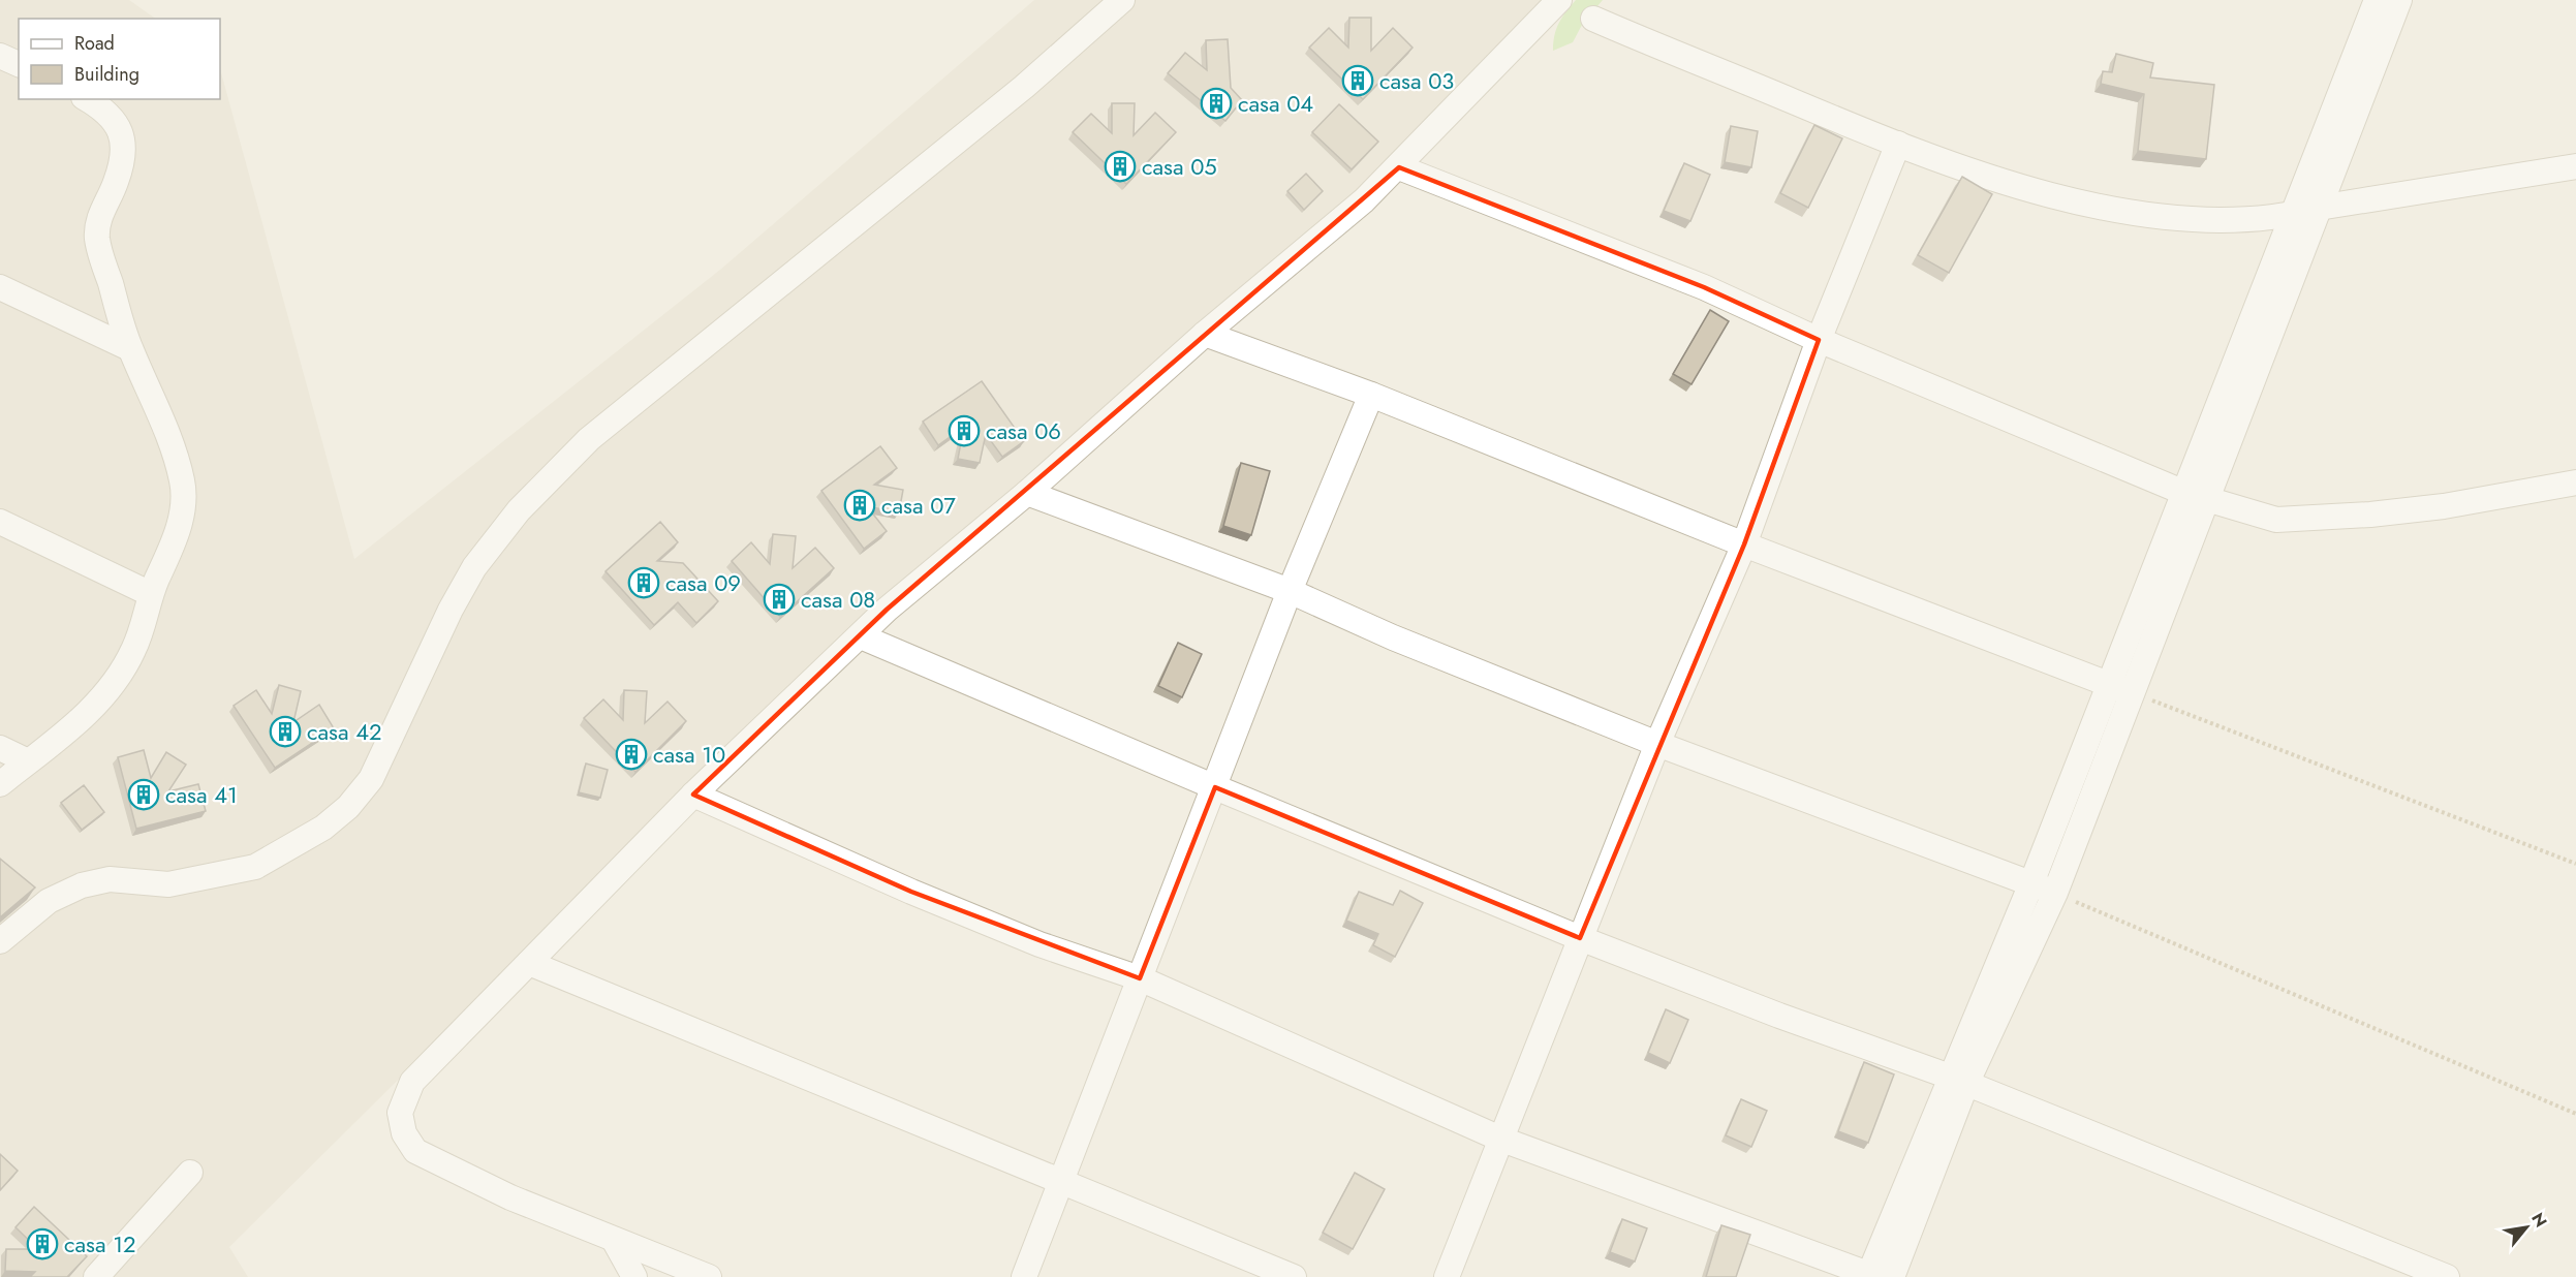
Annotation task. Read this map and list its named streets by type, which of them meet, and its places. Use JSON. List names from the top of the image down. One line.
{"places":{"building":["casa 03","casa 04","casa 05","casa 06","casa 07","casa 09","casa 08","casa 42","casa 10","casa 41","casa 12"]},"legend":["Road","Building"],"north":"top right"}
